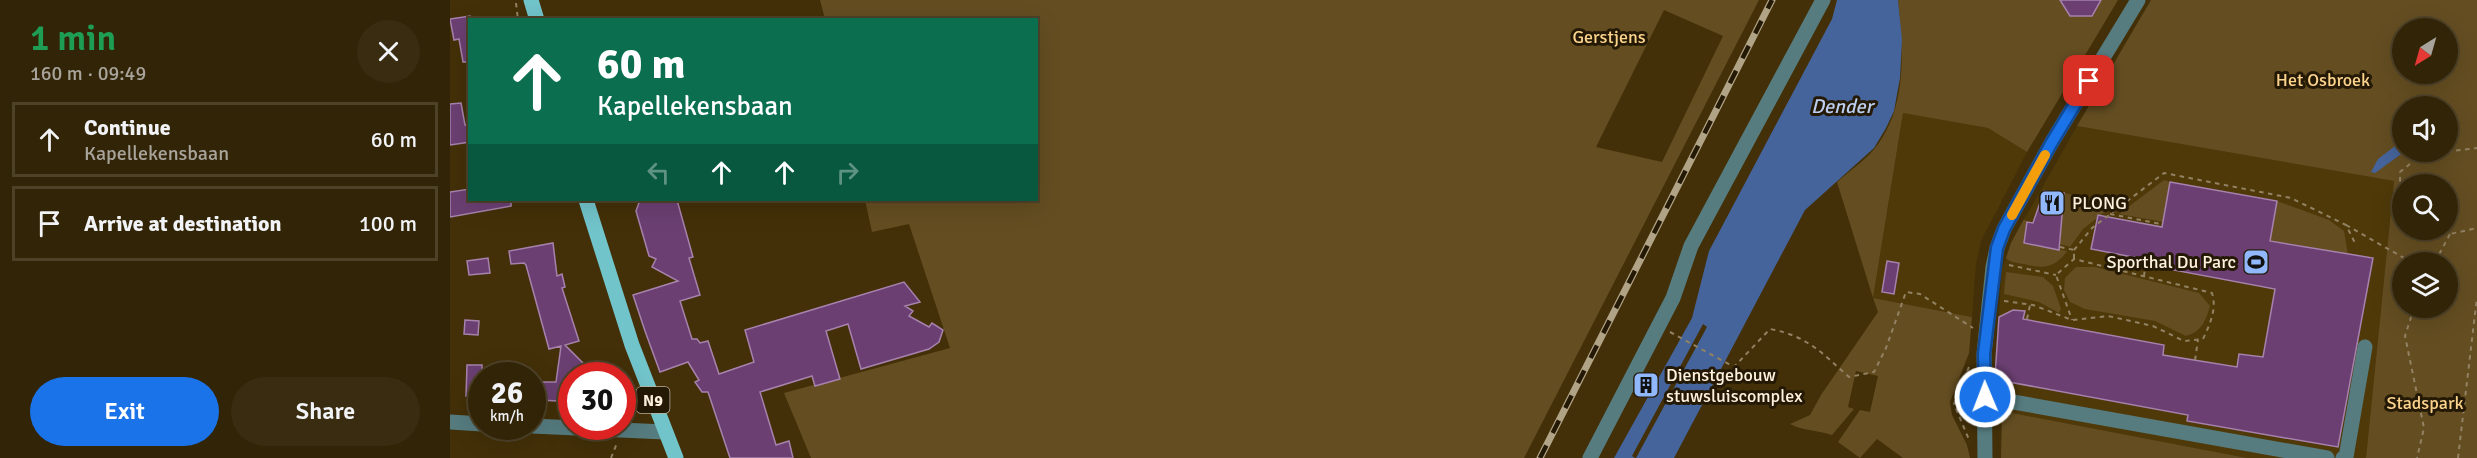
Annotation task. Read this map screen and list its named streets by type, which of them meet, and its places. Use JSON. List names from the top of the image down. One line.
{"streets":{"main road":["N9"]},"water":["Dender"],"parks":["Gerstjens","Het Osbroek","Stadspark"],"places":{"restaurant":["PLONG"],"sports":["Sporthal Du Parc"],"building":["Dienstgebouw stuwsluiscomplex"]},"north":"bottom left","page":{"heading":["1 min","160 m · 09:49"],"turn":["60 m","Kapellekensbaan"],"list":[{"name":"Continue","note":"Kapellekensbaan","value":"60 m"},{"name":"Arrive at destination","value":"100 m"}],"speed":"26 km/h","limit":"30","buttons":["Exit","Share"]}}
